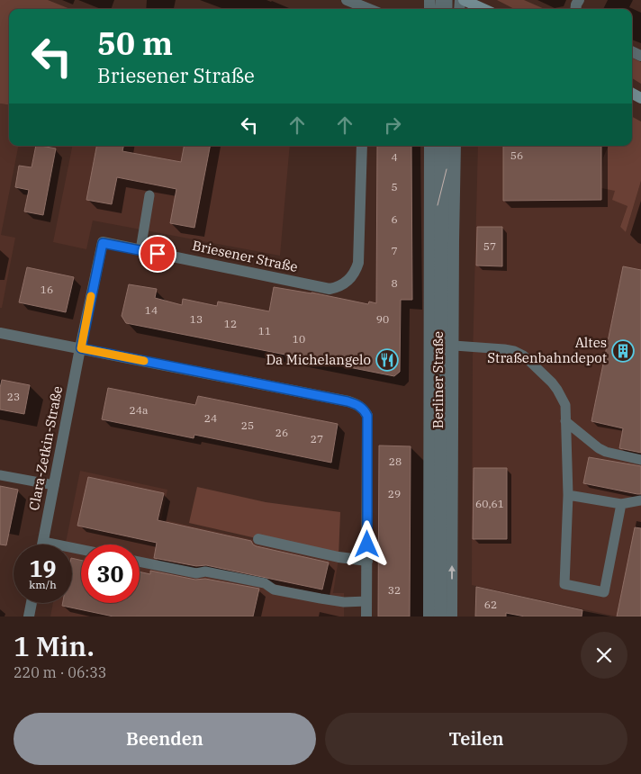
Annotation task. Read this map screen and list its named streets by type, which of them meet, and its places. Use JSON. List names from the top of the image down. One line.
{"streets":{"street":["Briesener Straße","Berliner Straße","Clara-Zetkin-Straße"]},"crossings":[["Briesener Straße","Clara-Zetkin-Straße"]],"places":{"building":["Altes Straßenbahndepot"],"restaurant":["Da Michelangelo"]},"house_numbers":["56","4","5","6","57","7","8","16","14","13","90","12","11","10","23","24a","24","25","26","27","28","29","60,61","32","62"],"page":{"turn":["50 m","Briesener Straße"],"speed":"19 km/h","limit":"30","heading":["1 Min.","220 m · 06:33"],"buttons":["Beenden","Teilen"]}}
